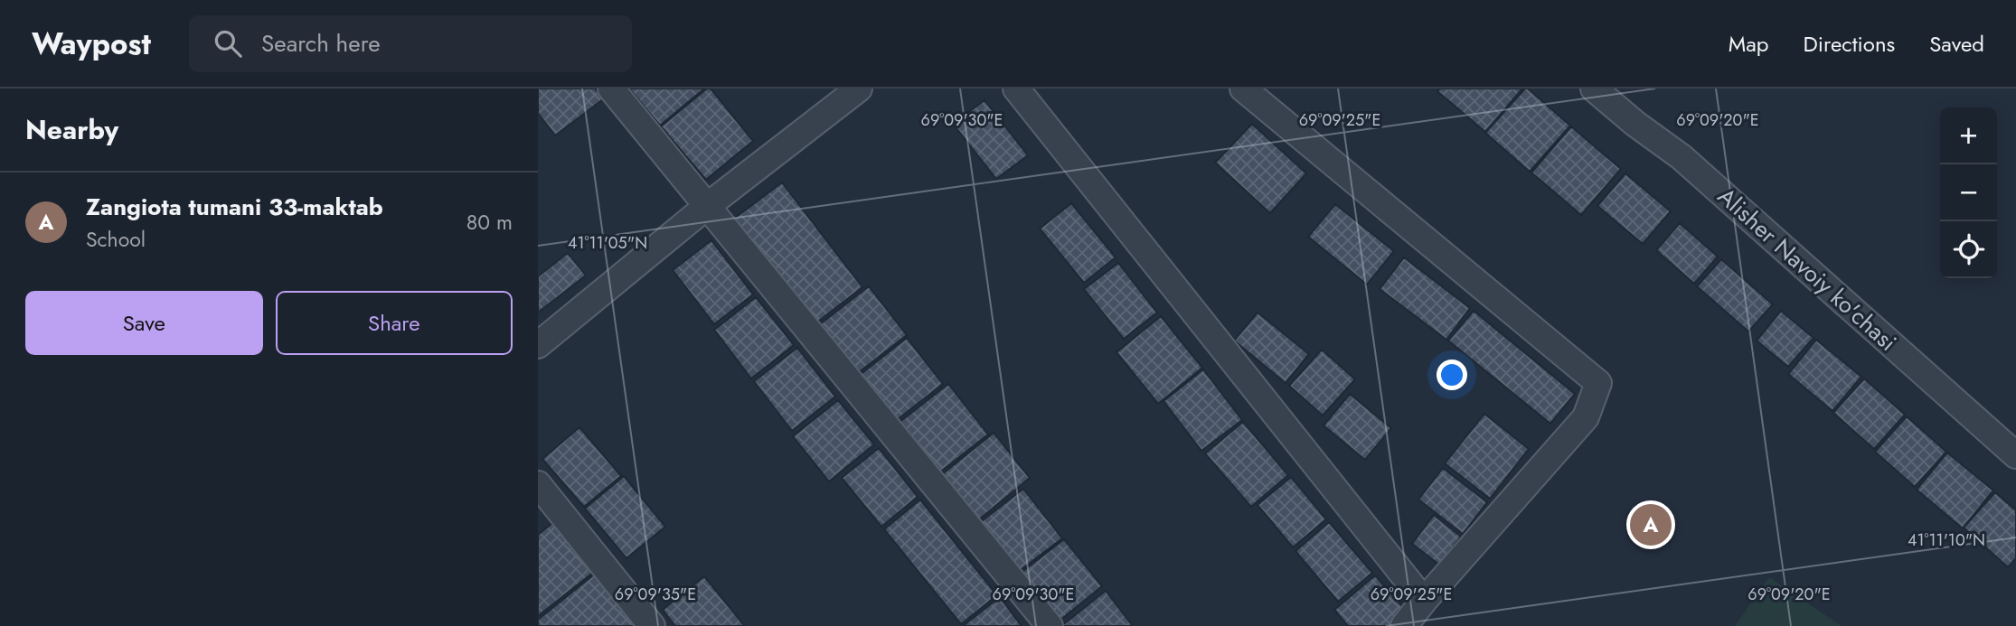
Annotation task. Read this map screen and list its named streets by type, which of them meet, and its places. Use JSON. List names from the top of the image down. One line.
{"streets":{"street":["Alisher Navoiy ko'chasi"]},"page":{"header":"Waypost","search":"Search here","nav":["Map","Directions","Saved"],"heading":"Nearby","map_buttons":["+","−"],"list":[{"mark":"A","name":"Zangiota tumani 33-maktab","note":"School","value":"80 m"}],"buttons":["Save","Share"],"pins":"A"},"coordinates":["69°09'30\"E","69°09'25\"E","69°09'20\"E","41°11'05\"N","41°11'10\"N","69°09'35\"E"]}
